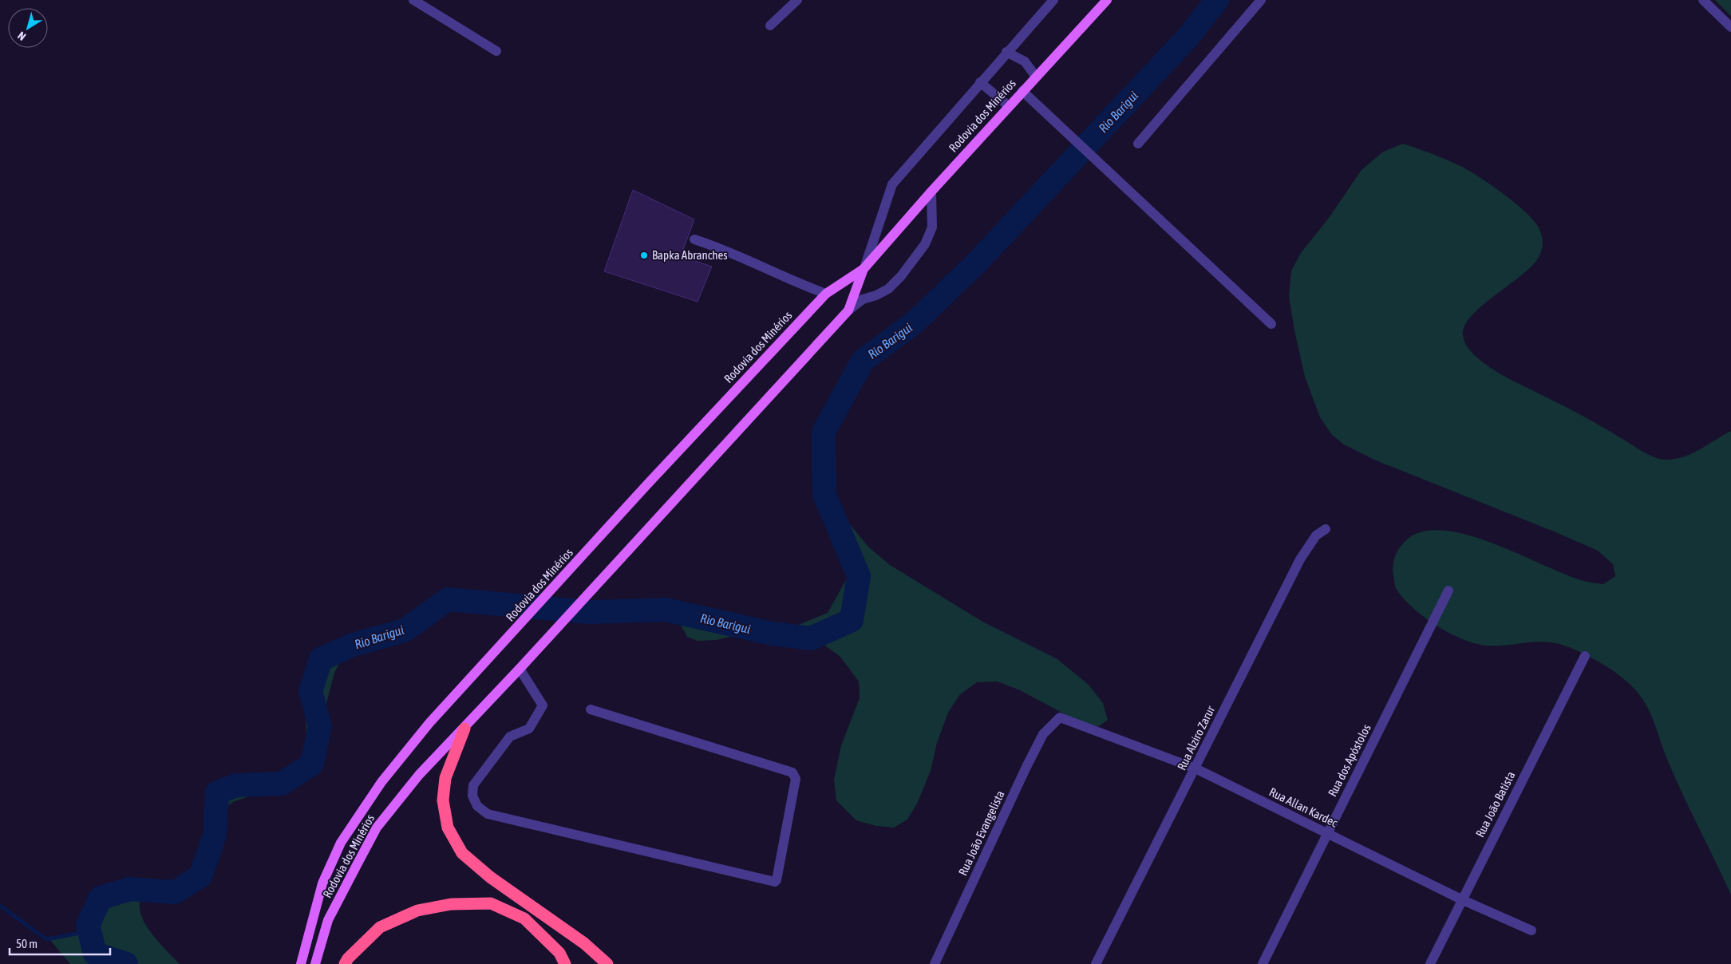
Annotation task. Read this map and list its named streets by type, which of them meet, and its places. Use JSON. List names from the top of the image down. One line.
{"streets":{"main road":["Rodovia dos Minérios"],"street":["Rua Alziro Zarur","Rua dos Apóstolos","Rua João Batista","Rua Allan Kardec","Rua João Evangelista"]},"crossings":[["Rua Alziro Zarur","Rua Allan Kardec"],["Rua dos Apóstolos","Rua Allan Kardec"],["Rua João Batista","Rua Allan Kardec"],["Rua Allan Kardec","Rua João Evangelista"]],"water":["Rio Barigui"],"places":["Bapka Abranches"],"scale_bar":"50 m","north":"bottom left"}
